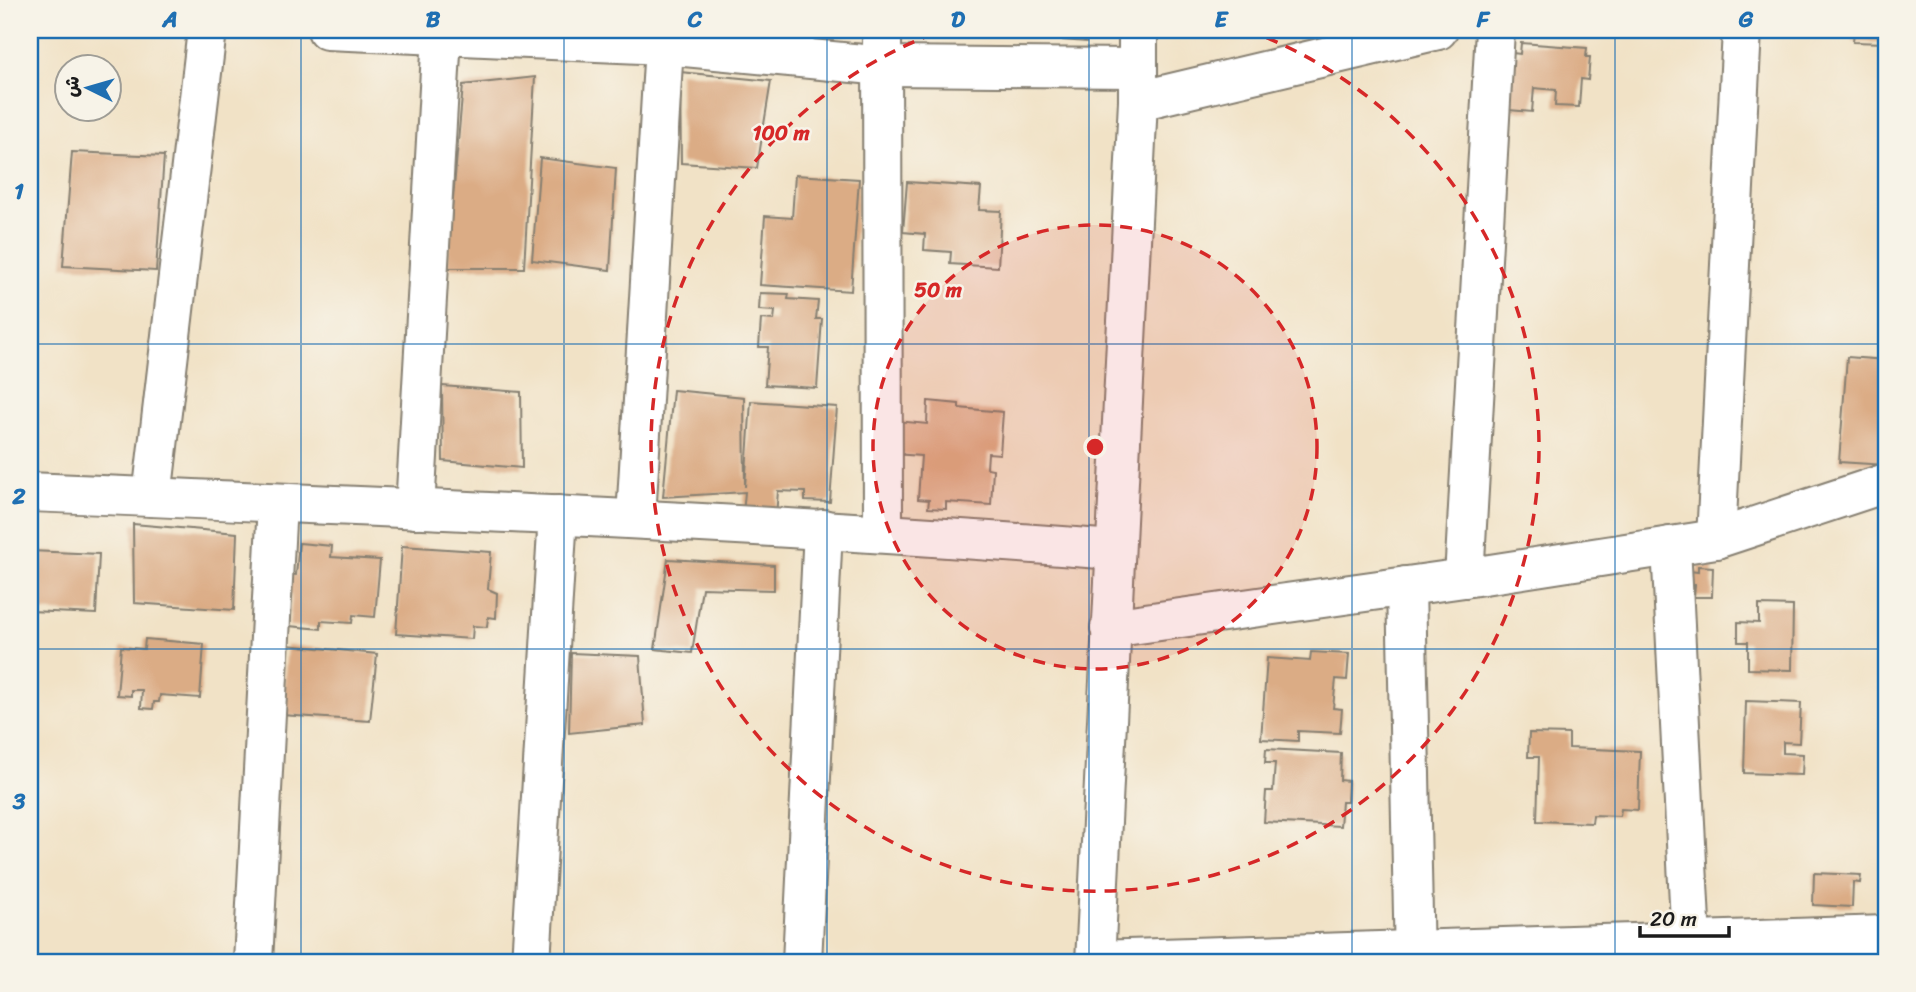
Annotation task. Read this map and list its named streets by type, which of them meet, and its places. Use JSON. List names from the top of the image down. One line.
{"scale_bar":"20 m","north":"left","grid":{"columns":["A","B","C","D","E","F","G"],"rows":["1","2","3"]},"rings":["100 m","50 m"]}
